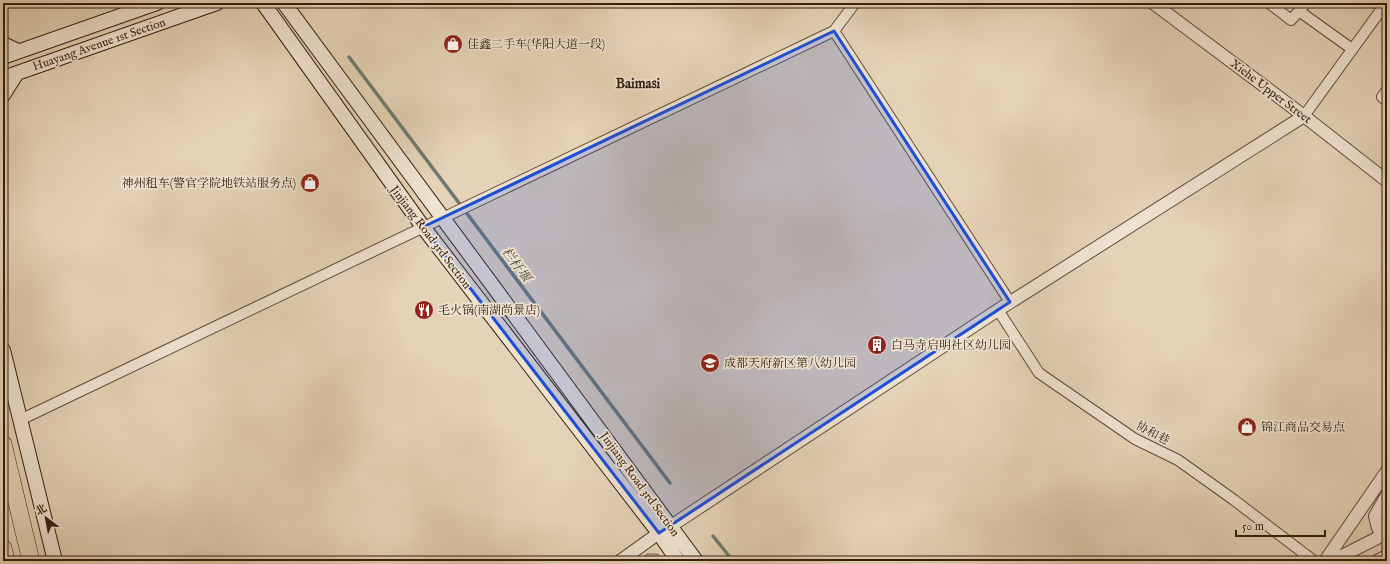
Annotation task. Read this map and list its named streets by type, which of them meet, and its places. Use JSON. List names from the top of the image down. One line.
{"streets":{"main road":["Huayang Avenue 1st Section","Jinjiang Road 3rd Section"],"street":["Xiehe Upper Street","协和巷"]},"districts":["Baimasi"],"water":["栏杆堰"],"places":{"shop":["佳鑫二手车(华阳大道一段)","神州租车(警官学院地铁站服务点)","锦江商品交易点"],"restaurant":["毛火锅(南湖尚景店)"],"building":["白马寺启明社区幼儿园"],"school or university":["成都天府新区第八幼儿园"]},"scale_bar":"50 m","north":"top left"}
